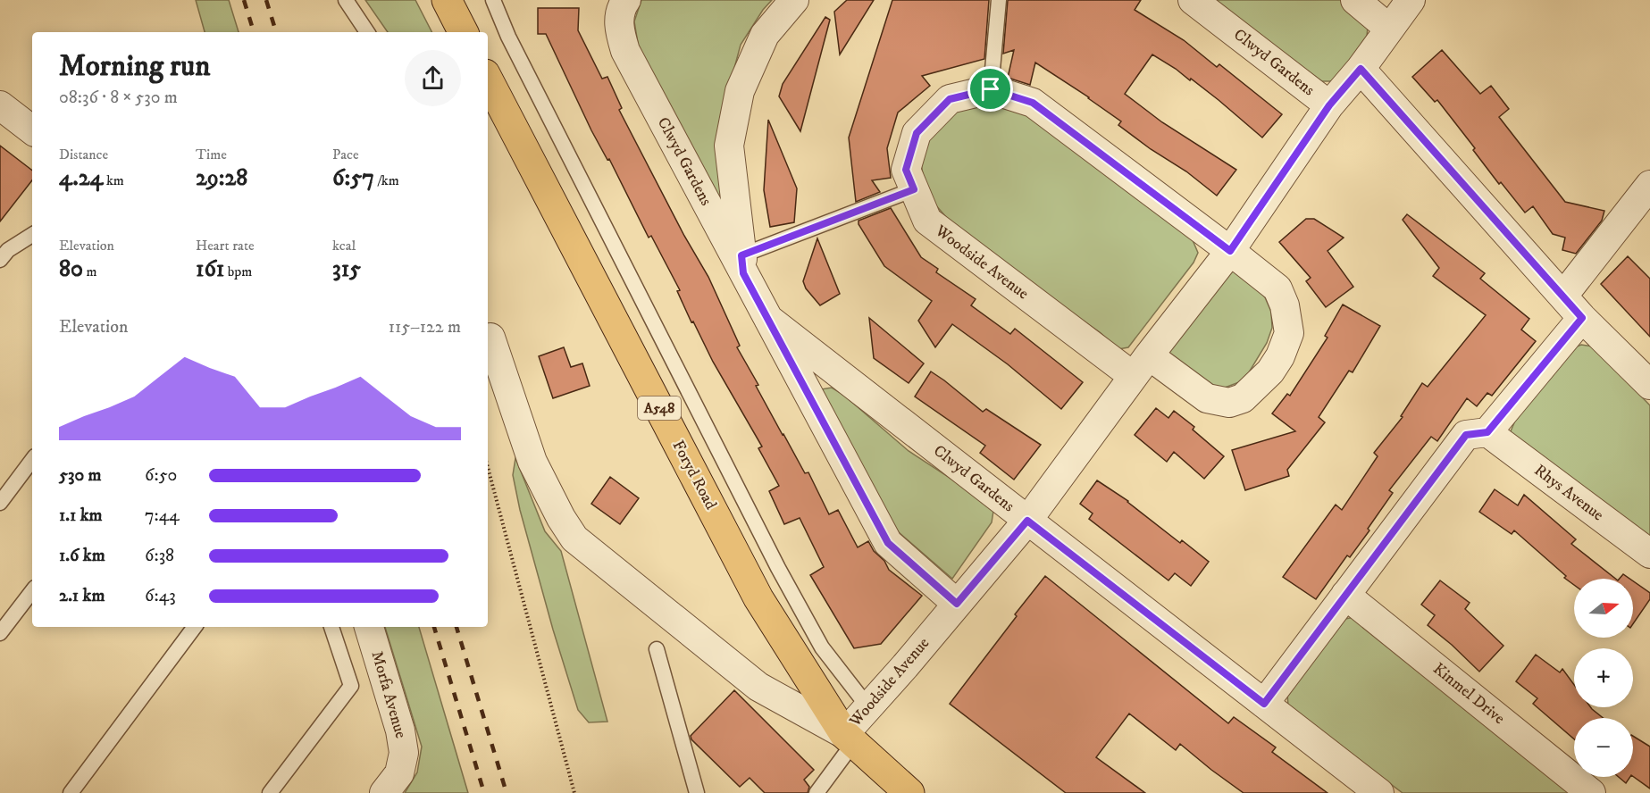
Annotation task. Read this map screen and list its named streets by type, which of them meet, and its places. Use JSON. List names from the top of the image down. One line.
{"streets":{"main road":["A548","Foryd Road"],"street":["Clwyd Gardens","Woodside Avenue","Rhys Avenue","Kinmel Drive","Morfa Avenue"]},"crossings":[["Clwyd Gardens","Woodside Avenue"],["Woodside Avenue","Foryd Road"]],"north":"right","page":{"heading":["Morning run","08:36 · 8 × 530 m"],"stats":[["Distance","4.24 km"],["Time","29:28"],["Pace","6:57 /km"],["Elevation","80 m"],["Heart rate","161 bpm"],["kcal","315"]],"chart":["Elevation","115–122 m"],"list":[{"name":"530 m","note":"6:50"},{"name":"1.1 km","note":"7:44"},{"name":"1.6 km","note":"6:38"},{"name":"2.1 km","note":"6:43"}],"map_buttons":["+","−"]}}
